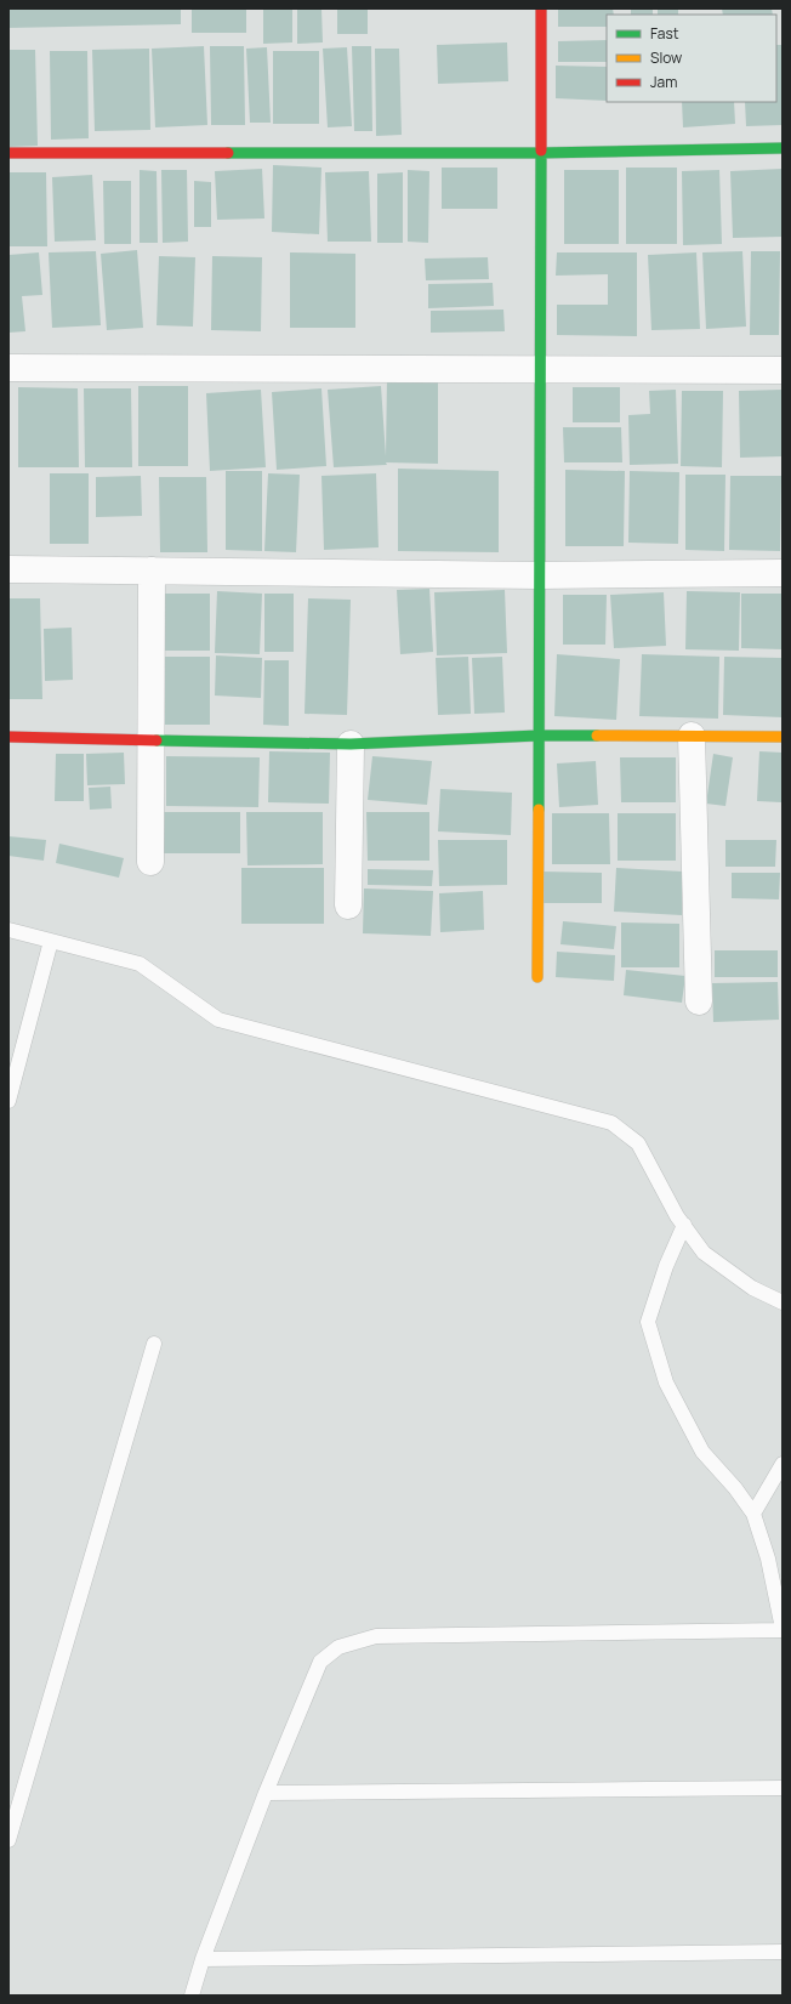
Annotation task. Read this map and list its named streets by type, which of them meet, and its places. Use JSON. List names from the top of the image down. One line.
{"legend":["Fast","Slow","Jam"]}
